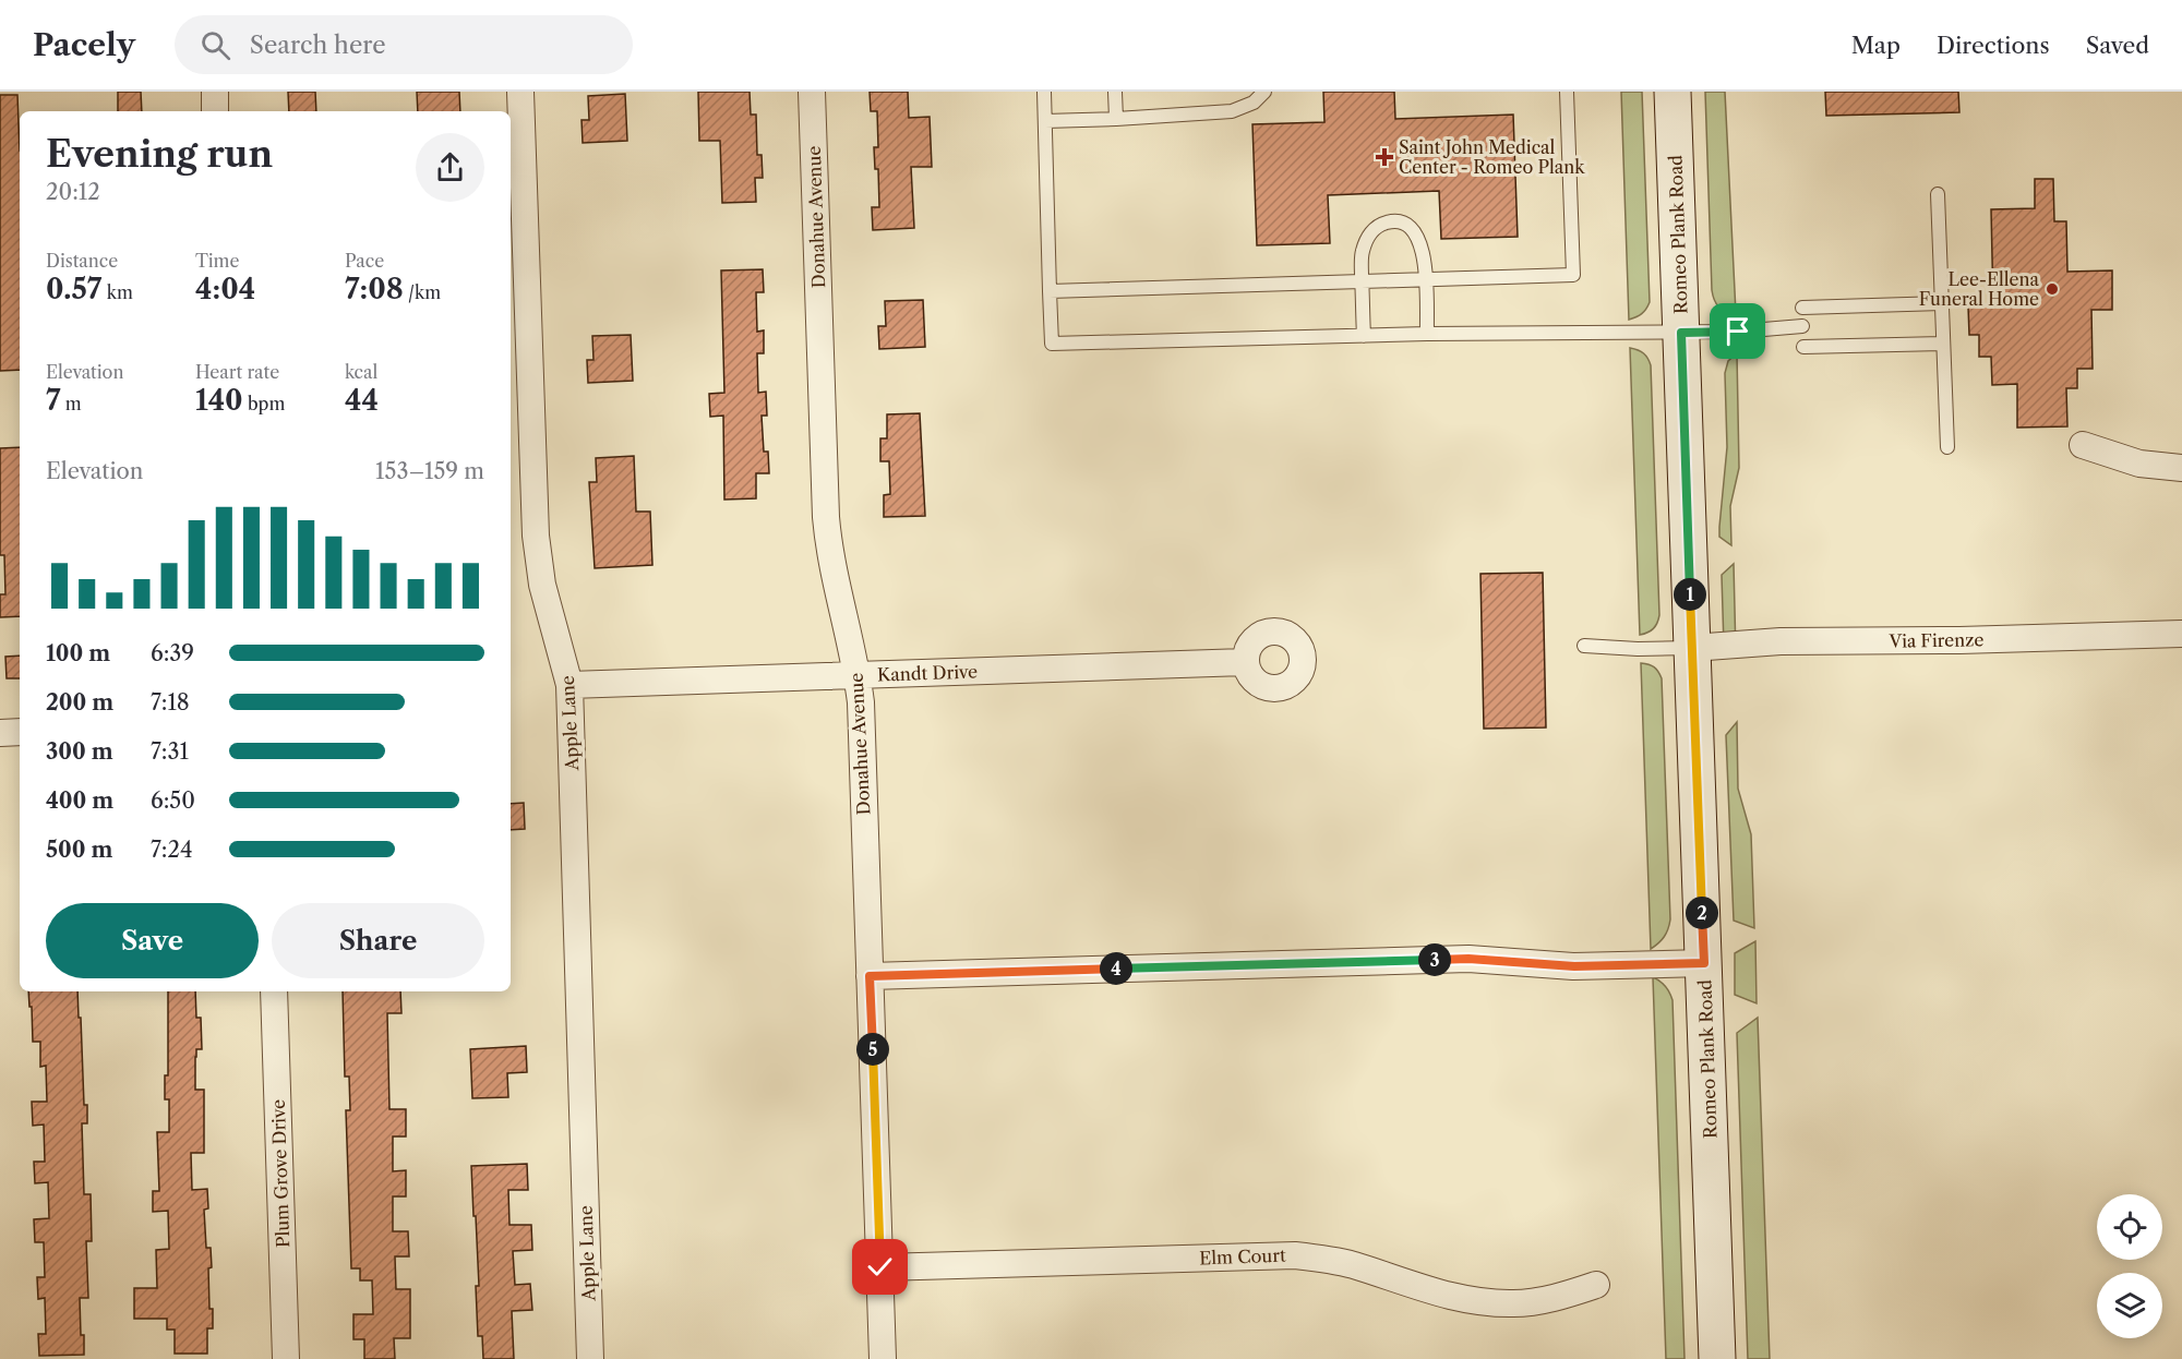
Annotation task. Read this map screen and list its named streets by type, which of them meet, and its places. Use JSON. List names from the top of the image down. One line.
{"streets":{"main road":["Romeo Plank Road"],"street":["Donahue Avenue","Via Firenze","Kandt Drive","Apple Lane","Plum Grove Drive","Elm Court"]},"crossings":[["Donahue Avenue","Kandt Drive"],["Donahue Avenue","Elm Court"],["Romeo Plank Road","Via Firenze"],["Kandt Drive","Apple Lane"]],"places":{"health":["Saint John Medical Center - Romeo Plank"],"other":["Lee-Ellena Funeral Home"]},"page":{"header":"Pacely","search":"Search here","nav":["Map","Directions","Saved"],"heading":["Evening run","20:12"],"stats":[["Distance","0.57 km"],["Time","4:04"],["Pace","7:08 /km"],["Elevation","7 m"],["Heart rate","140 bpm"],["kcal","44"]],"chart":["Elevation","153–159 m"],"pins":["1","2","3","4","5"],"list":[{"name":"100 m","note":"6:39"},{"name":"200 m","note":"7:18"},{"name":"300 m","note":"7:31"},{"name":"400 m","note":"6:50"},{"name":"500 m","note":"7:24"}],"buttons":["Save","Share"]}}
